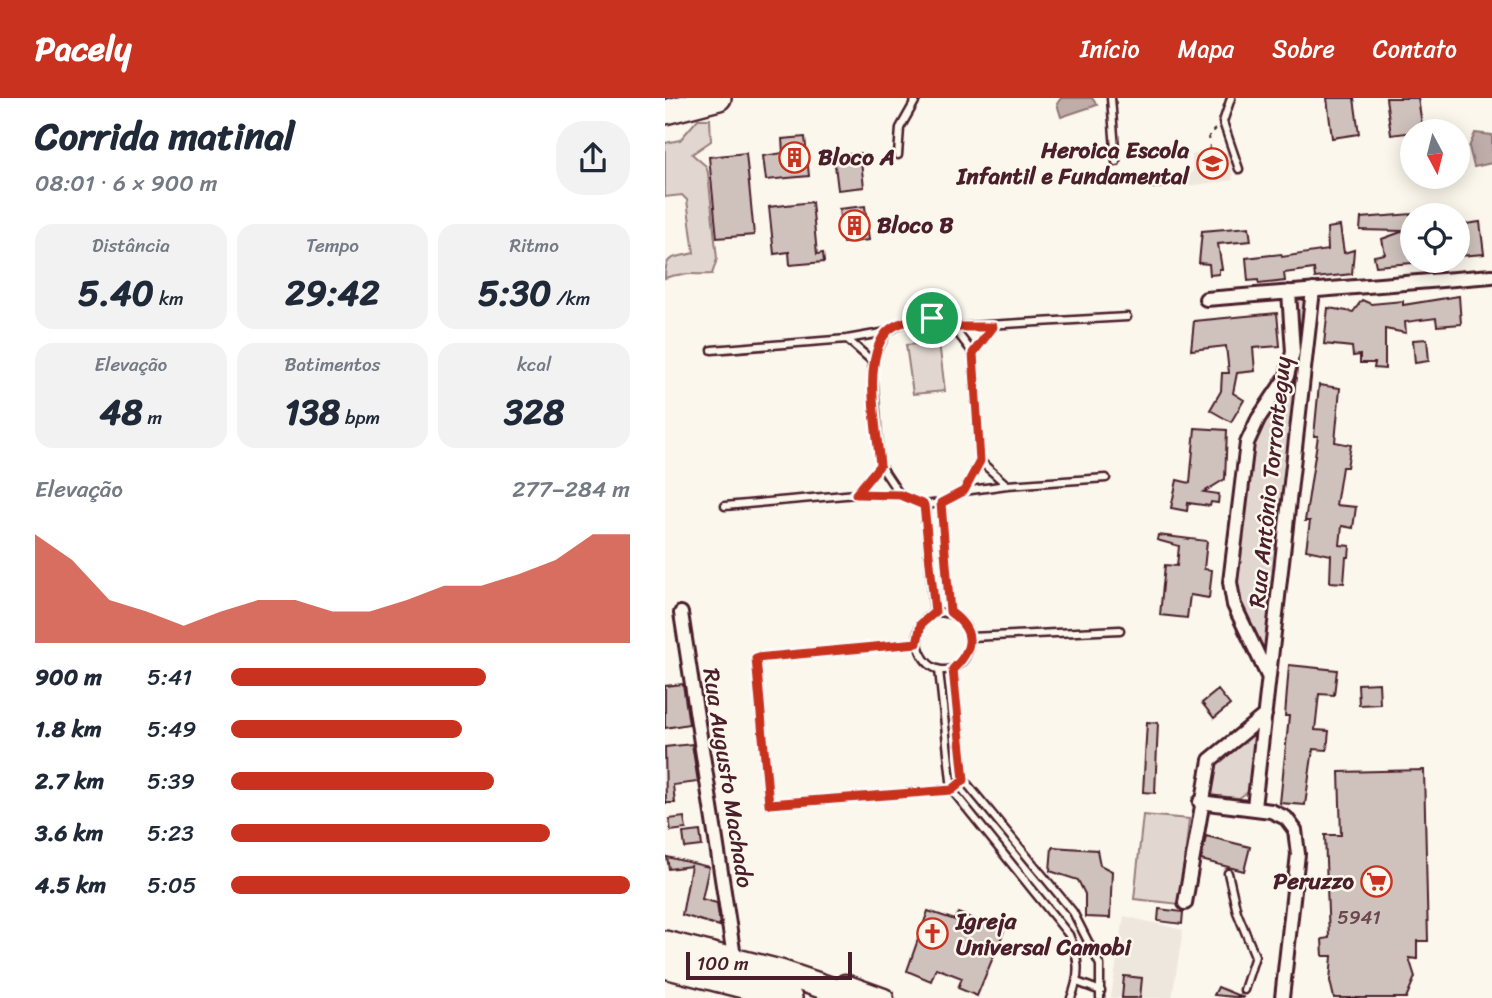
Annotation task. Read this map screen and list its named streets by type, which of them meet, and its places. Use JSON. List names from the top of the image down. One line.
{"streets":{"street":["Rua Antônio Torronteguy","Rua Augusto Machado"]},"places":{"building":["Bloco A","Bloco B"],"school or university":["Heroica Escola Infantil e Fundamental"],"supermarket":["Peruzzo"],"church":["Igreja Universal Camobi"]},"house_numbers":["5941"],"scale_bar":"100 m","north":"bottom","page":{"header":"Pacely","nav":["Início","Mapa","Sobre","Contato"],"heading":["Corrida matinal","08:01 · 6 × 900 m"],"stats":[["Distância","5.40 km"],["Tempo","29:42"],["Ritmo","5:30 /km"],["Elevação","48 m"],["Batimentos","138 bpm"],["kcal","328"]],"chart":["Elevação","277–284 m"],"list":[{"name":"900 m","note":"5:41"},{"name":"1.8 km","note":"5:49"},{"name":"2.7 km","note":"5:39"},{"name":"3.6 km","note":"5:23"},{"name":"4.5 km","note":"5:05"}],"scale":"100 m"}}
